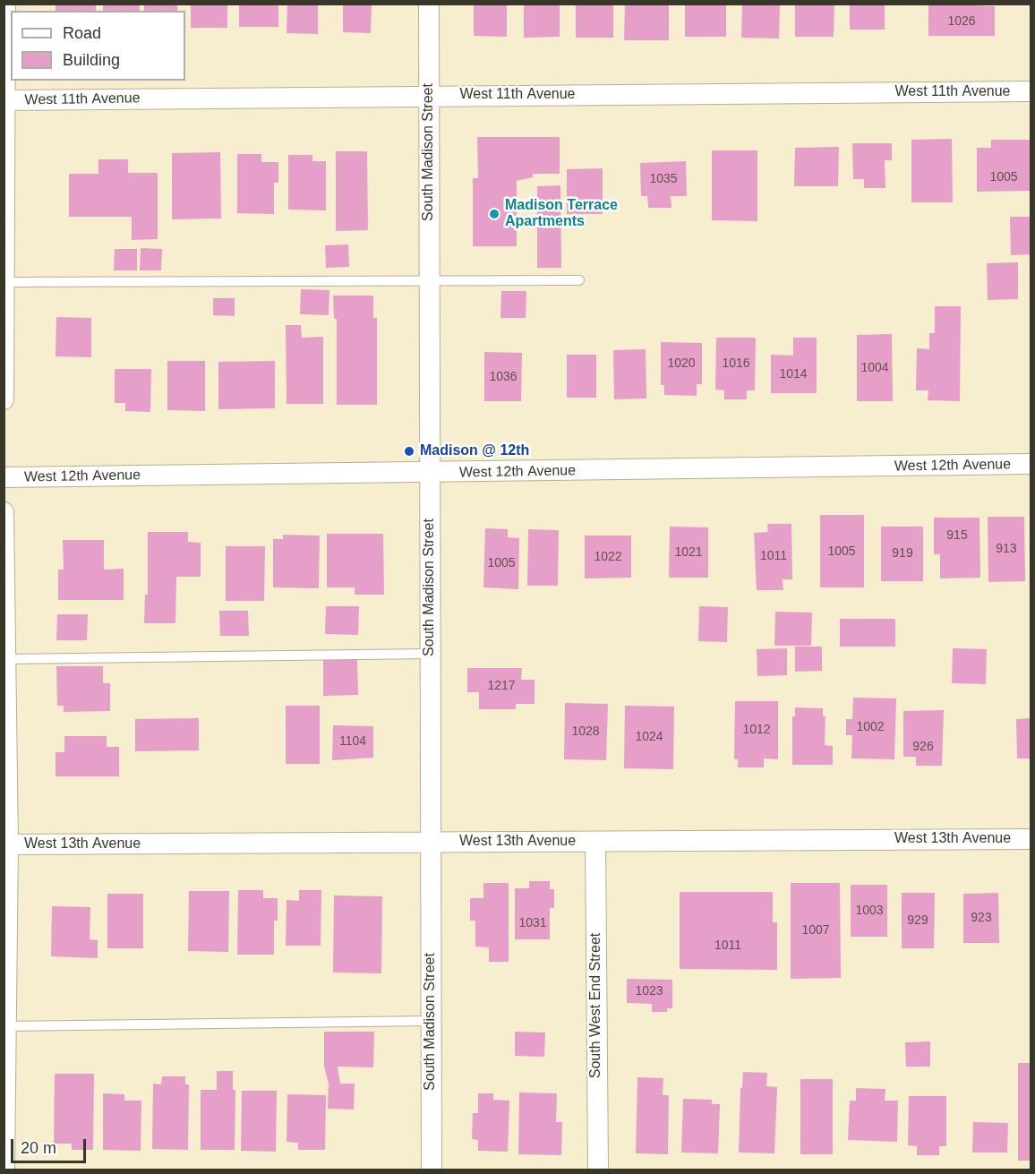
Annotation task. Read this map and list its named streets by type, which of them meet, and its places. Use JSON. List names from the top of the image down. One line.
{"streets":{"street":["West 11th Avenue","South Madison Street","West 12th Avenue","West 13th Avenue","South West End Street"]},"crossings":[["West 11th Avenue","South Madison Street"],["South Madison Street","West 12th Avenue"],["South Madison Street","West 13th Avenue"],["West 13th Avenue","South West End Street"]],"places":["Madison Terrace Apartments","Madison @ 12th"],"house_numbers":["1026","1005","1035","1020","1016","1004","1014","1036","915","913","1005","1021","919","1011","1022","1005","1217","1002","1012","1028","1024","1104","926","1003","923","929","1031","1007","1011","1023"],"legend":["Road","Building"],"scale_bar":"20 m"}
